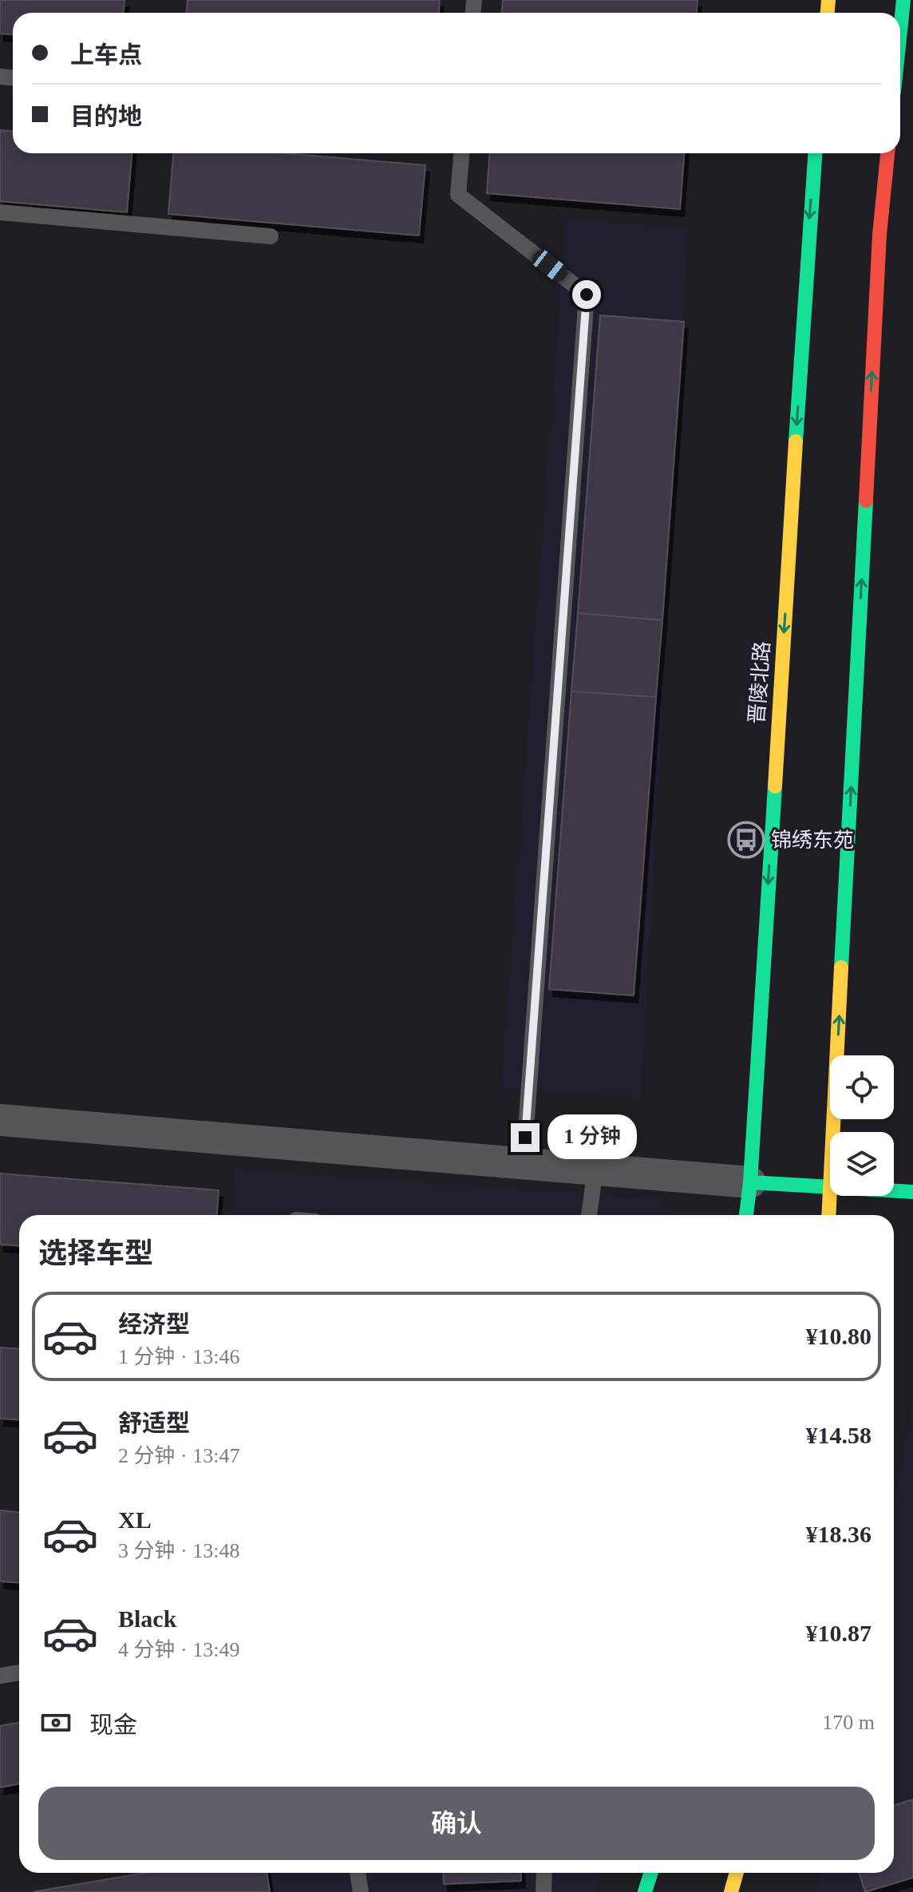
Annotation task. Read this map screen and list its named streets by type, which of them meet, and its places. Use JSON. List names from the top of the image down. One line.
{"streets":{"main road":["晋陵北路"]},"places":{"bus stop":["锦绣东苑"]},"page":{"banner":["上车点","目的地"],"bubble":"1 分钟","heading":"选择车型","list":[{"name":"经济型","note":"1 分钟 · 13:46","value":"¥10.80"},{"name":"舒适型","note":"2 分钟 · 13:47","value":"¥14.58"},{"name":"XL","note":"3 分钟 · 13:48","value":"¥18.36"},{"name":"Black","note":"4 分钟 · 13:49","value":"¥10.87"}],"pay":["现金","170 m"],"buttons":"确认"}}
